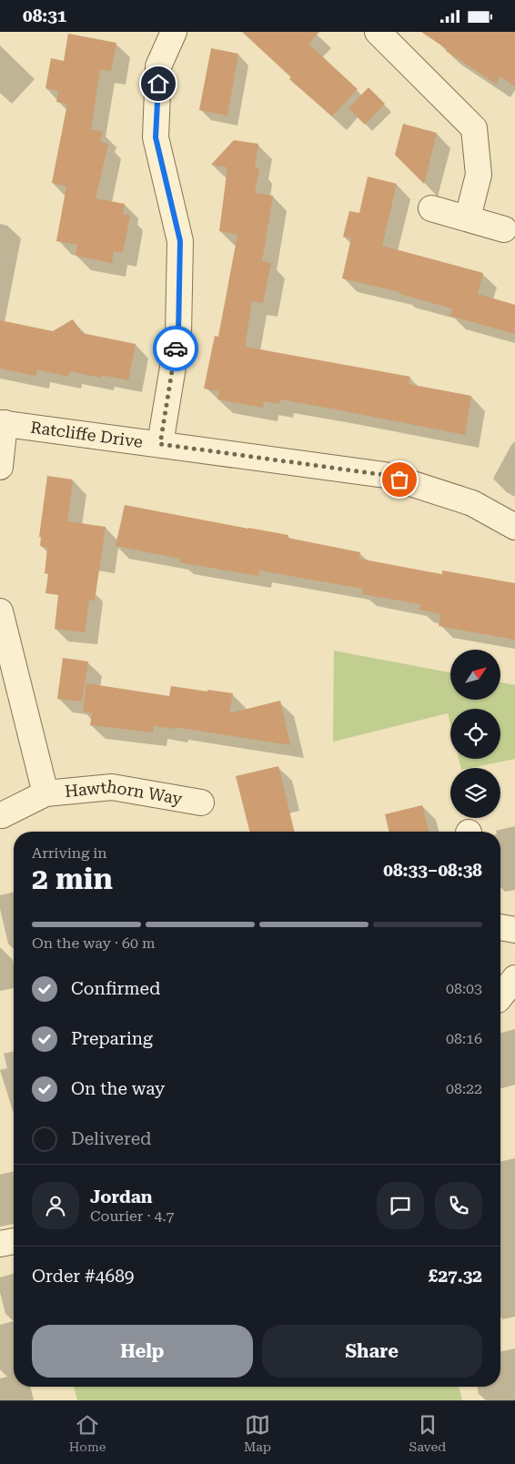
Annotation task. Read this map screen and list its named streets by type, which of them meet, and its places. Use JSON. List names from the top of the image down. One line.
{"streets":{"street":["Ratcliffe Drive","Hawthorn Way"]},"north":"top right","page":{"status":"08:31","heading":["2 min","Arriving in","08:33–08:38"],"panel":["Jordan","Courier · 4.7","Order #4689","£27.32"],"bar":"On the way · 60 m","list":[["Confirmed","08:03"],["Preparing","08:16"],["On the way","08:22"],"Delivered"],"buttons":["Help","Share"],"tabs":["Home","Map","Saved"]}}
